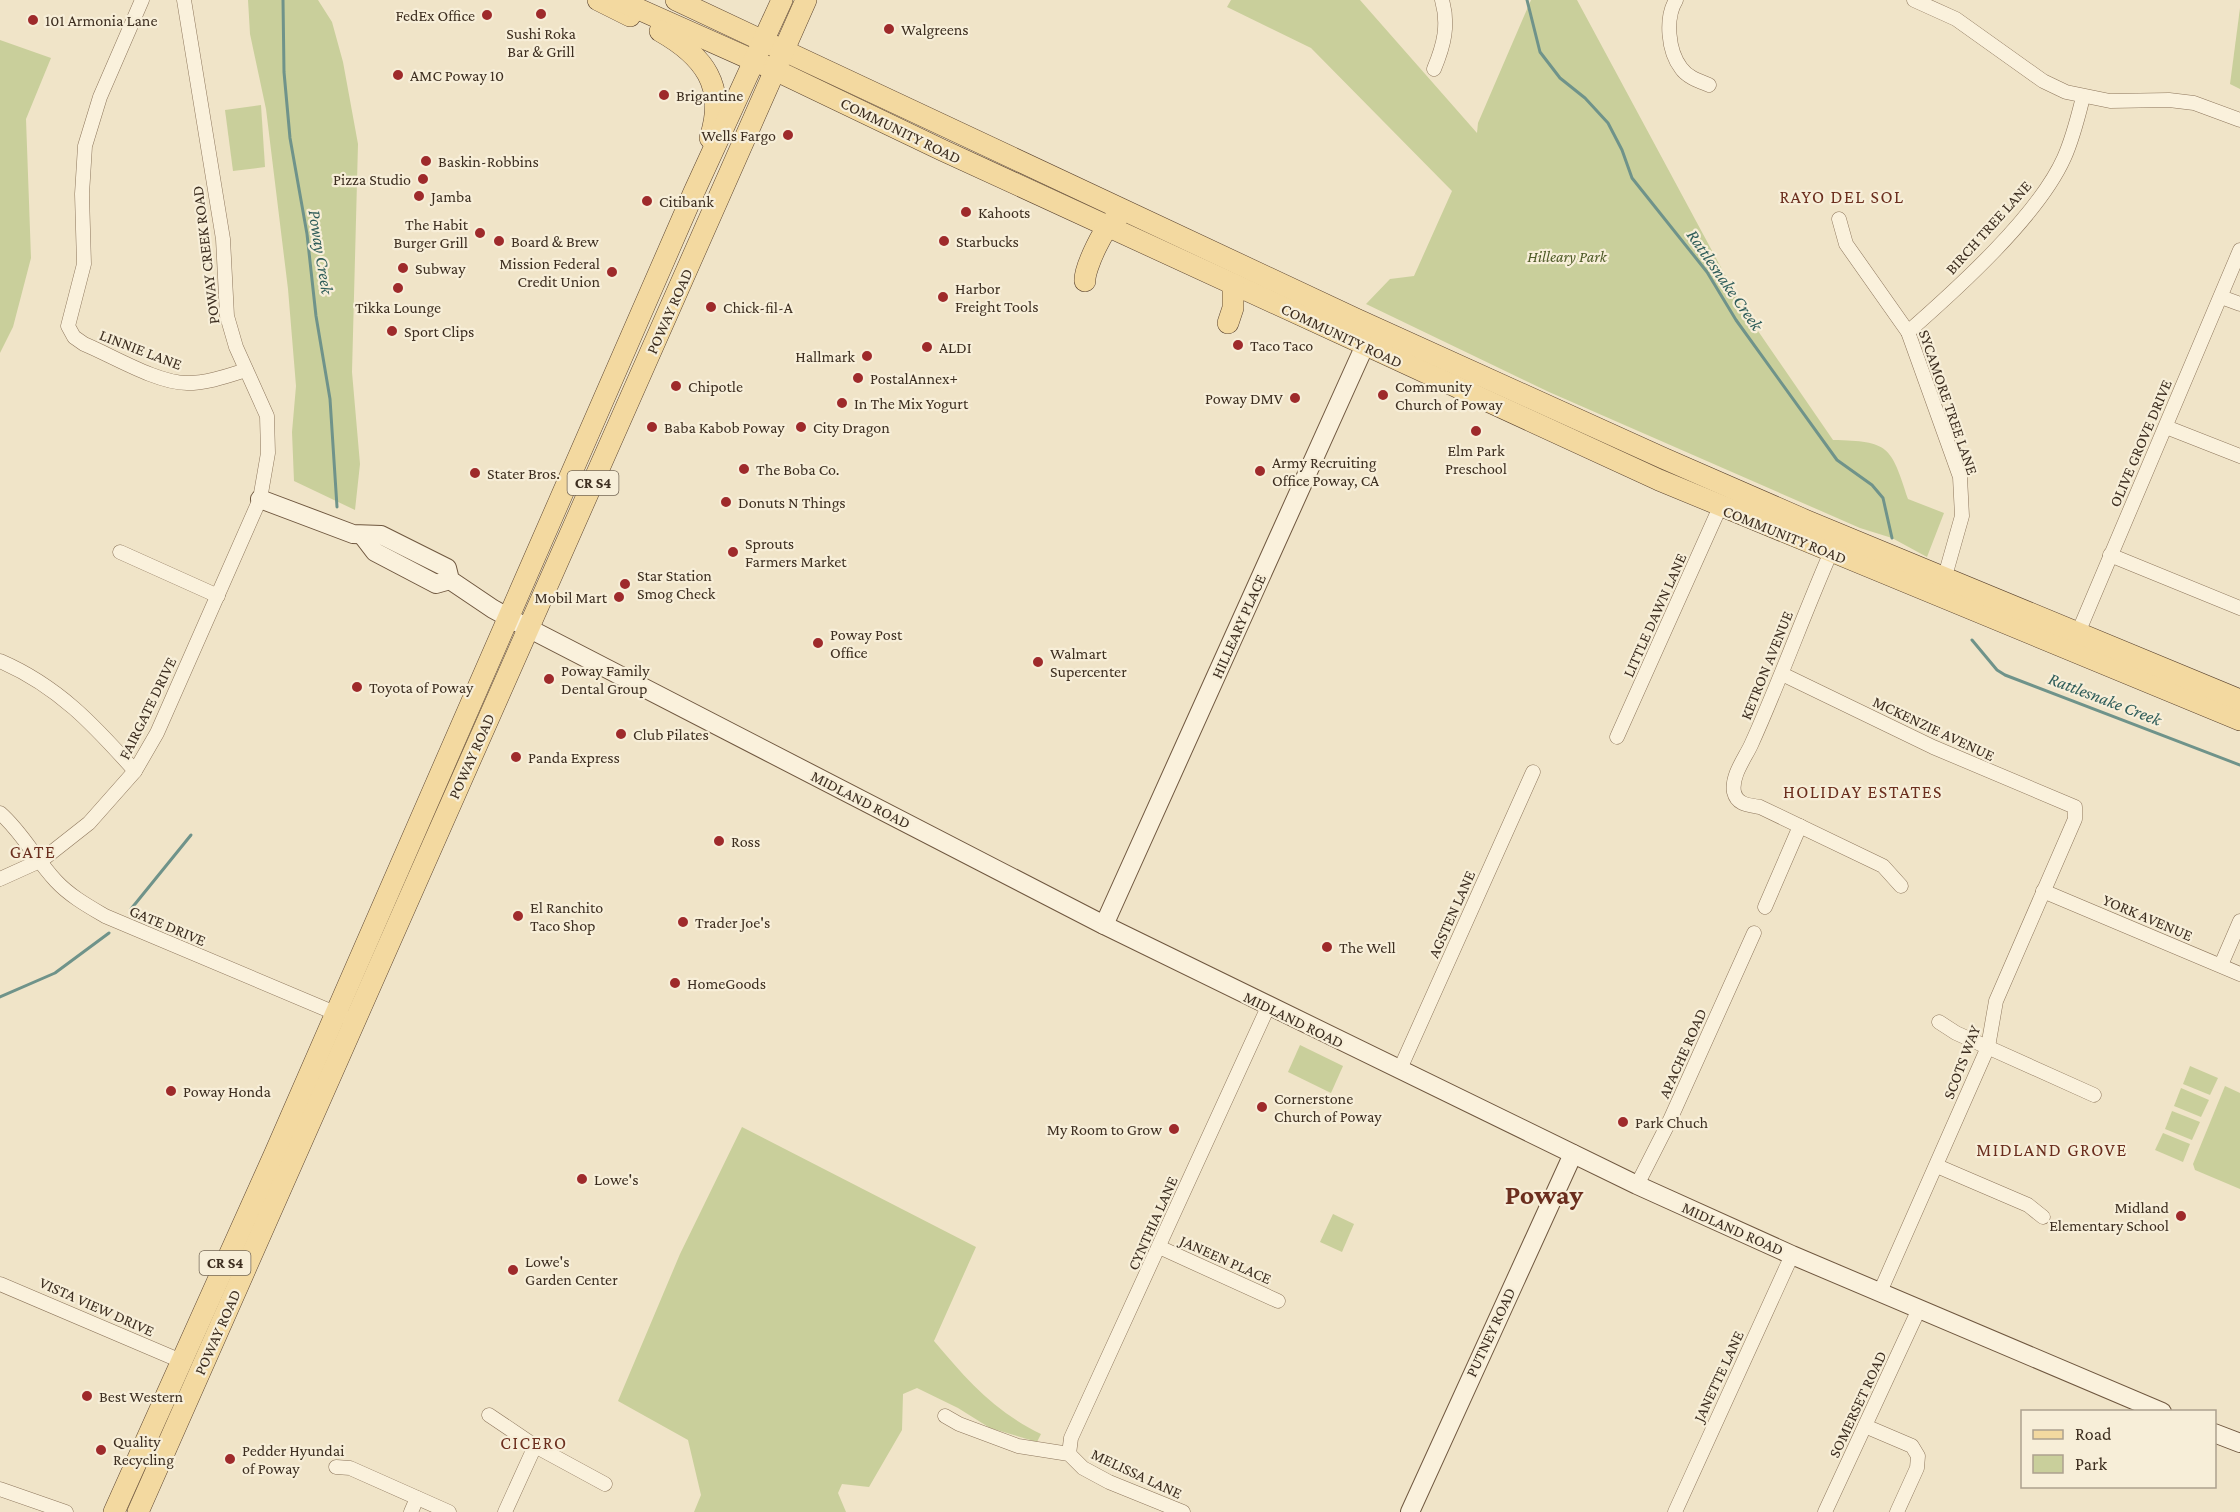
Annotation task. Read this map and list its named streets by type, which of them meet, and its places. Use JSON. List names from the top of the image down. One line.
{"streets":{"main road":["COMMUNITY ROAD","POWAY ROAD","CR S4","HILLEARY PLACE","MIDLAND ROAD","PUTNEY ROAD"],"street":["BIRCH TREE LANE","POWAY CREEK ROAD","LINNIE LANE","SYCAMORE TREE LANE","OLIVE GROVE DRIVE","LITTLE DAWN LANE","KETRON AVENUE","FAIRGATE DRIVE","MCKENZIE AVENUE","AGSTEN LANE","YORK AVENUE","GATE DRIVE","APACHE ROAD","SCOTS WAY","CYNTHIA LANE","JANEEN PLACE","VISTA VIEW DRIVE","JANETTE LANE","SOMERSET ROAD","MELISSA LANE"]},"crossings":[["COMMUNITY ROAD","POWAY ROAD"],["COMMUNITY ROAD","SYCAMORE TREE LANE"],["COMMUNITY ROAD","OLIVE GROVE DRIVE"],["COMMUNITY ROAD","LITTLE DAWN LANE"],["COMMUNITY ROAD","HILLEARY PLACE"],["COMMUNITY ROAD","KETRON AVENUE"],["BIRCH TREE LANE","SYCAMORE TREE LANE"],["POWAY CREEK ROAD","LINNIE LANE"],["POWAY CREEK ROAD","FAIRGATE DRIVE"],["POWAY CREEK ROAD","MIDLAND ROAD"],["POWAY ROAD","MIDLAND ROAD"],["POWAY ROAD","GATE DRIVE"],["POWAY ROAD","VISTA VIEW DRIVE"],["HILLEARY PLACE","MIDLAND ROAD"],["KETRON AVENUE","MCKENZIE AVENUE"],["FAIRGATE DRIVE","MIDLAND ROAD"],["FAIRGATE DRIVE","GATE DRIVE"],["MCKENZIE AVENUE","SCOTS WAY"],["MIDLAND ROAD","AGSTEN LANE"],["MIDLAND ROAD","APACHE ROAD"],["MIDLAND ROAD","SCOTS WAY"],["MIDLAND ROAD","CYNTHIA LANE"],["MIDLAND ROAD","PUTNEY ROAD"],["MIDLAND ROAD","JANETTE LANE"],["MIDLAND ROAD","SOMERSET ROAD"],["YORK AVENUE","SCOTS WAY"],["CYNTHIA LANE","JANEEN PLACE"],["CYNTHIA LANE","MELISSA LANE"]],"districts":["RAYO DEL SOL","HOLIDAY ESTATES","GATE","MIDLAND GROVE","Poway","CICERO"],"water":["Poway Creek","Rattlesnake Creek"],"parks":["Hilleary Park"],"places":["Sushi Roka Bar & Grill","FedEx Office","101 Armonia Lane","Walgreens","AMC Poway 10","Brigantine","Wells Fargo","Baskin-Robbins","Pizza Studio","Jamba","Citibank","Kahoots","The Habit Burger Grill","Board & Brew","Starbucks","Subway","Mission Federal Credit Union","Tikka Lounge","Harbor Freight Tools","Chick-fil-A","Sport Clips","Taco Taco","ALDI","Hallmark","PostalAnnex+","Chipotle","Community Church of Poway","Poway DMV","In The Mix Yogurt","Baba Kabob Poway","City Dragon","Elm Park Preschool","The Boba Co.","Army Recruiting Office Poway, CA","Stater Bros.","Donuts N Things","Sprouts Farmers Market","Star Station Smog Check","Mobil Mart","Poway Post Office","Walmart Supercenter","Poway Family Dental Group","Toyota of Poway","Club Pilates","Panda Express","Ross","El Ranchito Taco Shop","Trader Joe's","The Well","HomeGoods","Poway Honda","Cornerstone Church of Poway","Park Chuch","My Room to Grow","Lowe's","Midland Elementary School","Lowe's Garden Center","Best Western","Quality Recycling","Pedder Hyundai of Poway"],"legend":["Road","Park"]}
